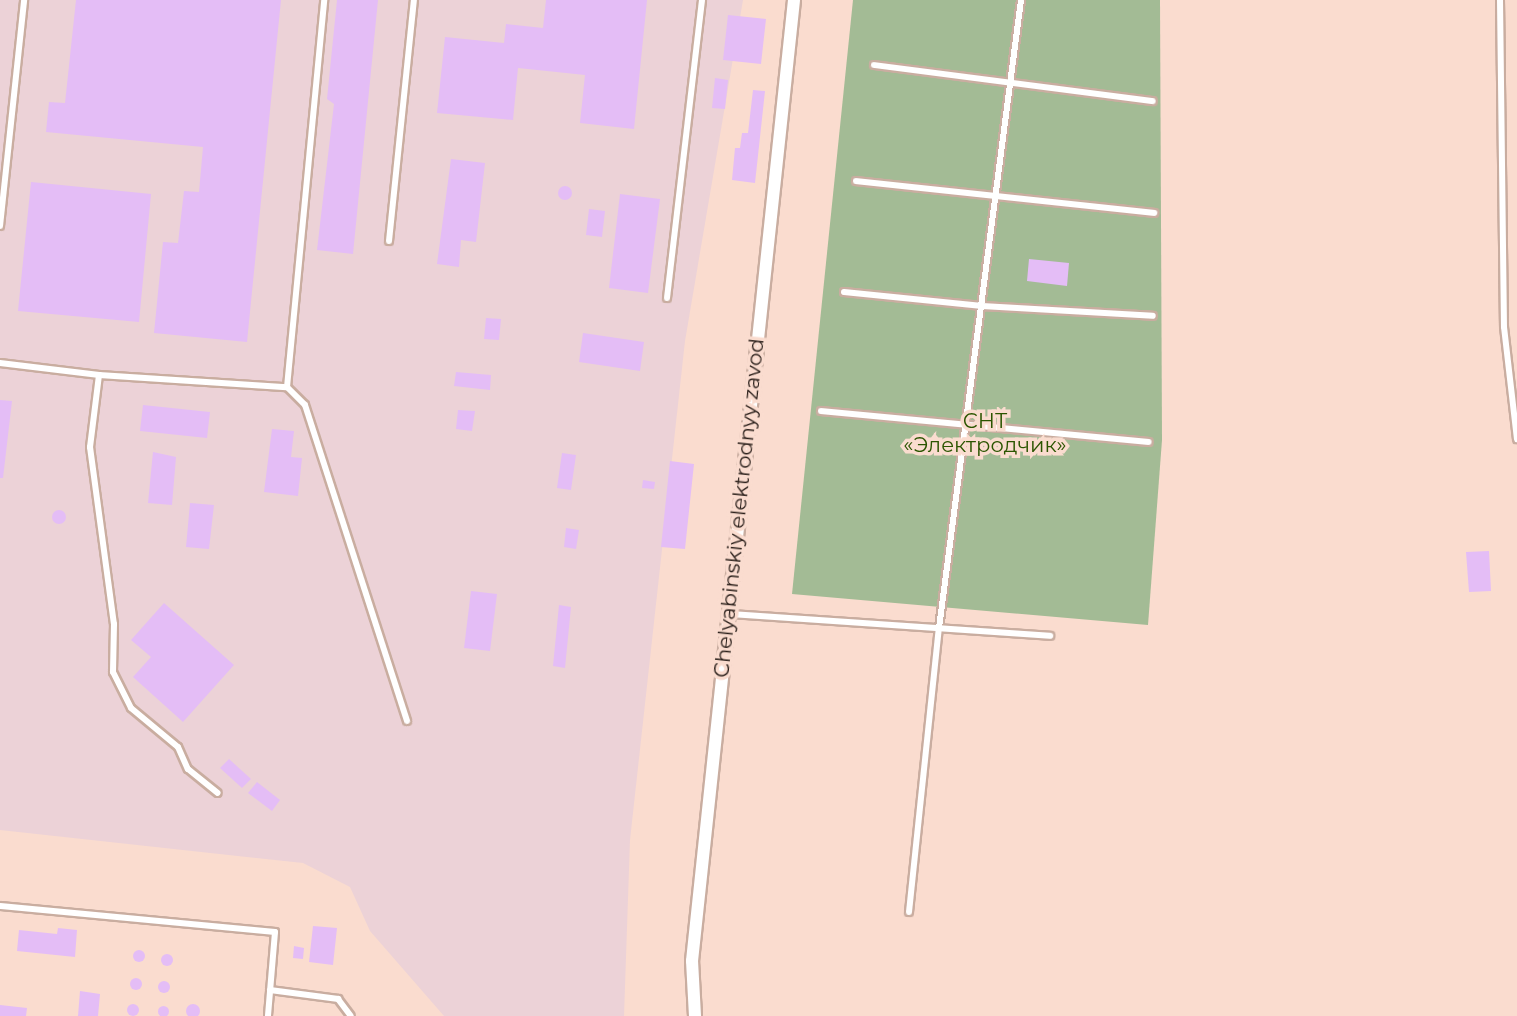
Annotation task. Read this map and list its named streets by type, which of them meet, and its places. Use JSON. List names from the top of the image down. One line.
{"streets":{"street":["Chelyabinskiy elektrodnyy zavod"]},"parks":["СНТ «Электродчик»"]}
